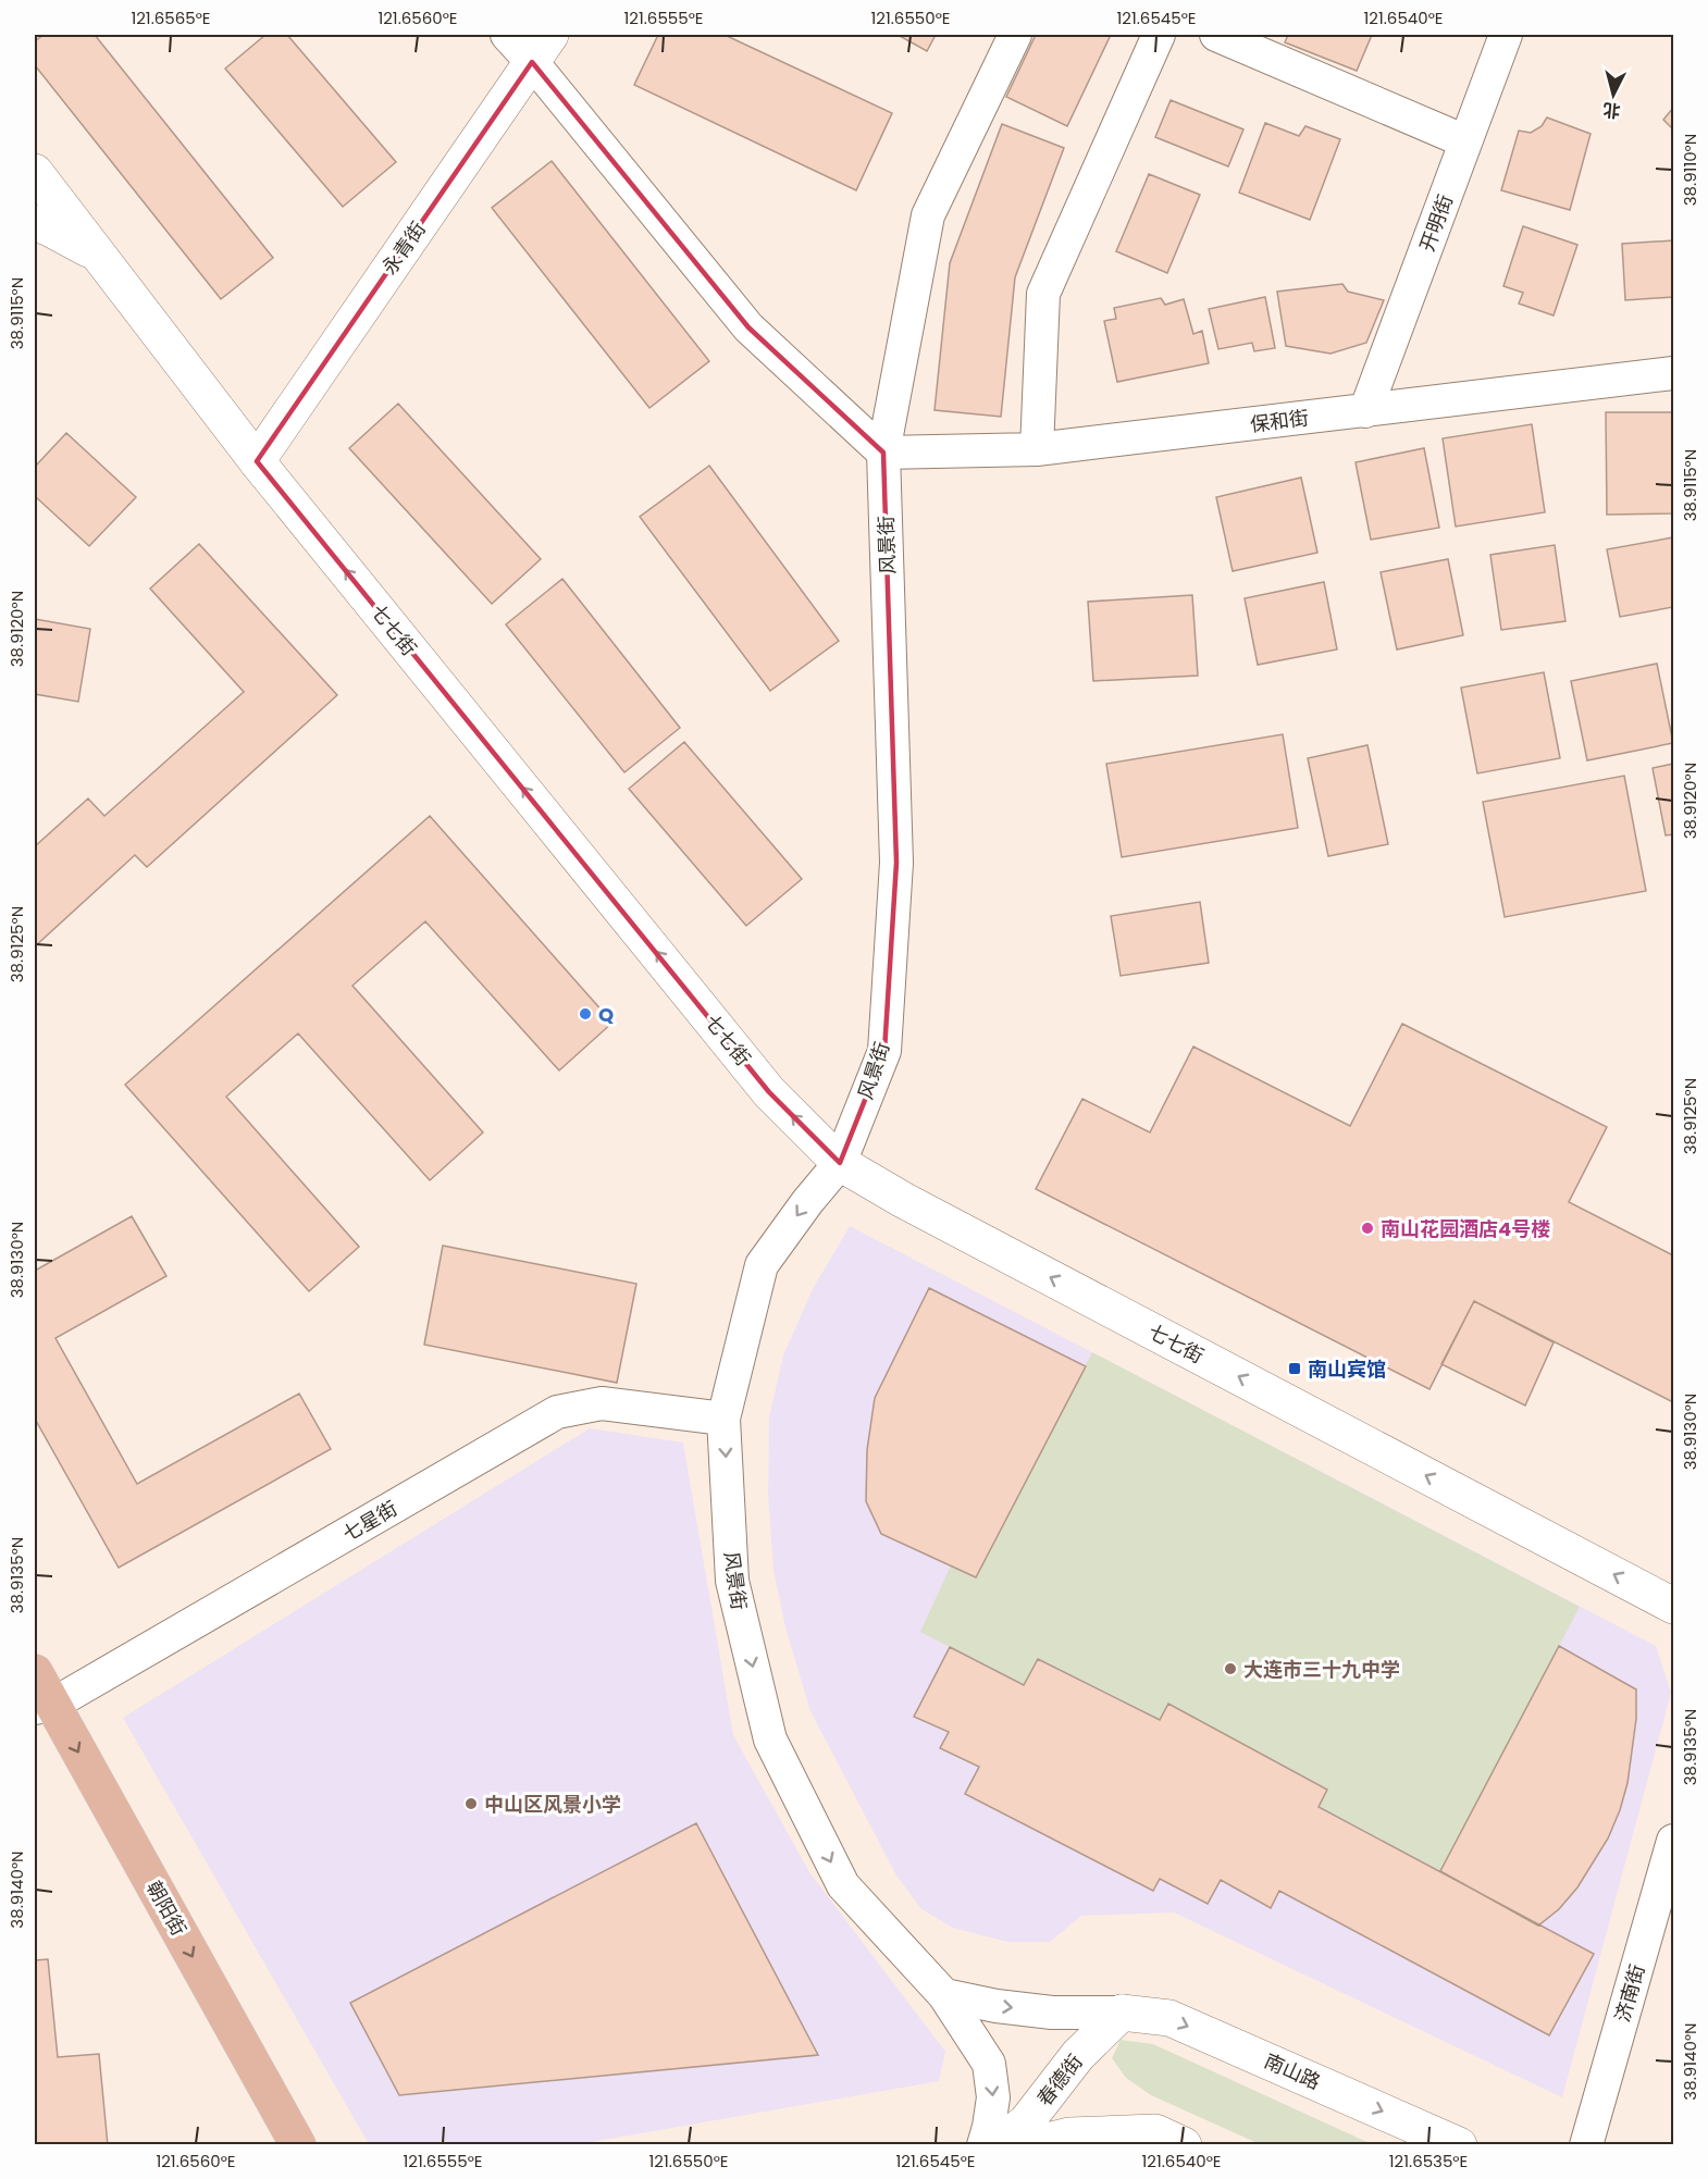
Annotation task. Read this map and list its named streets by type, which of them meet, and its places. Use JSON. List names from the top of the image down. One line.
{"streets":{"main road":["永青街","七七街","朝阳街","南山路","春德街"],"street":["开明街","保和街","风景街","七星街","济南街"]},"crossings":[["开明街","保和街"],["永青街","七七街"],["保和街","风景街"],["风景街","七七街"],["风景街","七星街"],["七星街","朝阳街"],["南山路","春德街"]],"one_way":["风景街","七七街","朝阳街","南山路"],"places":{"other":["Q","南山花园酒店4号楼","大连市三十九中学","中山区风景小学"],"transit":["南山宾馆"]},"north":"bottom","coordinates":["121.6565°E","121.6560°E","121.6555°E","121.6550°E","121.6545°E","121.6540°E","38.9110°N","38.9115°N","38.9120°N","38.9125°N","38.9130°N","38.9135°N","38.9140°N","121.6535°E"]}
